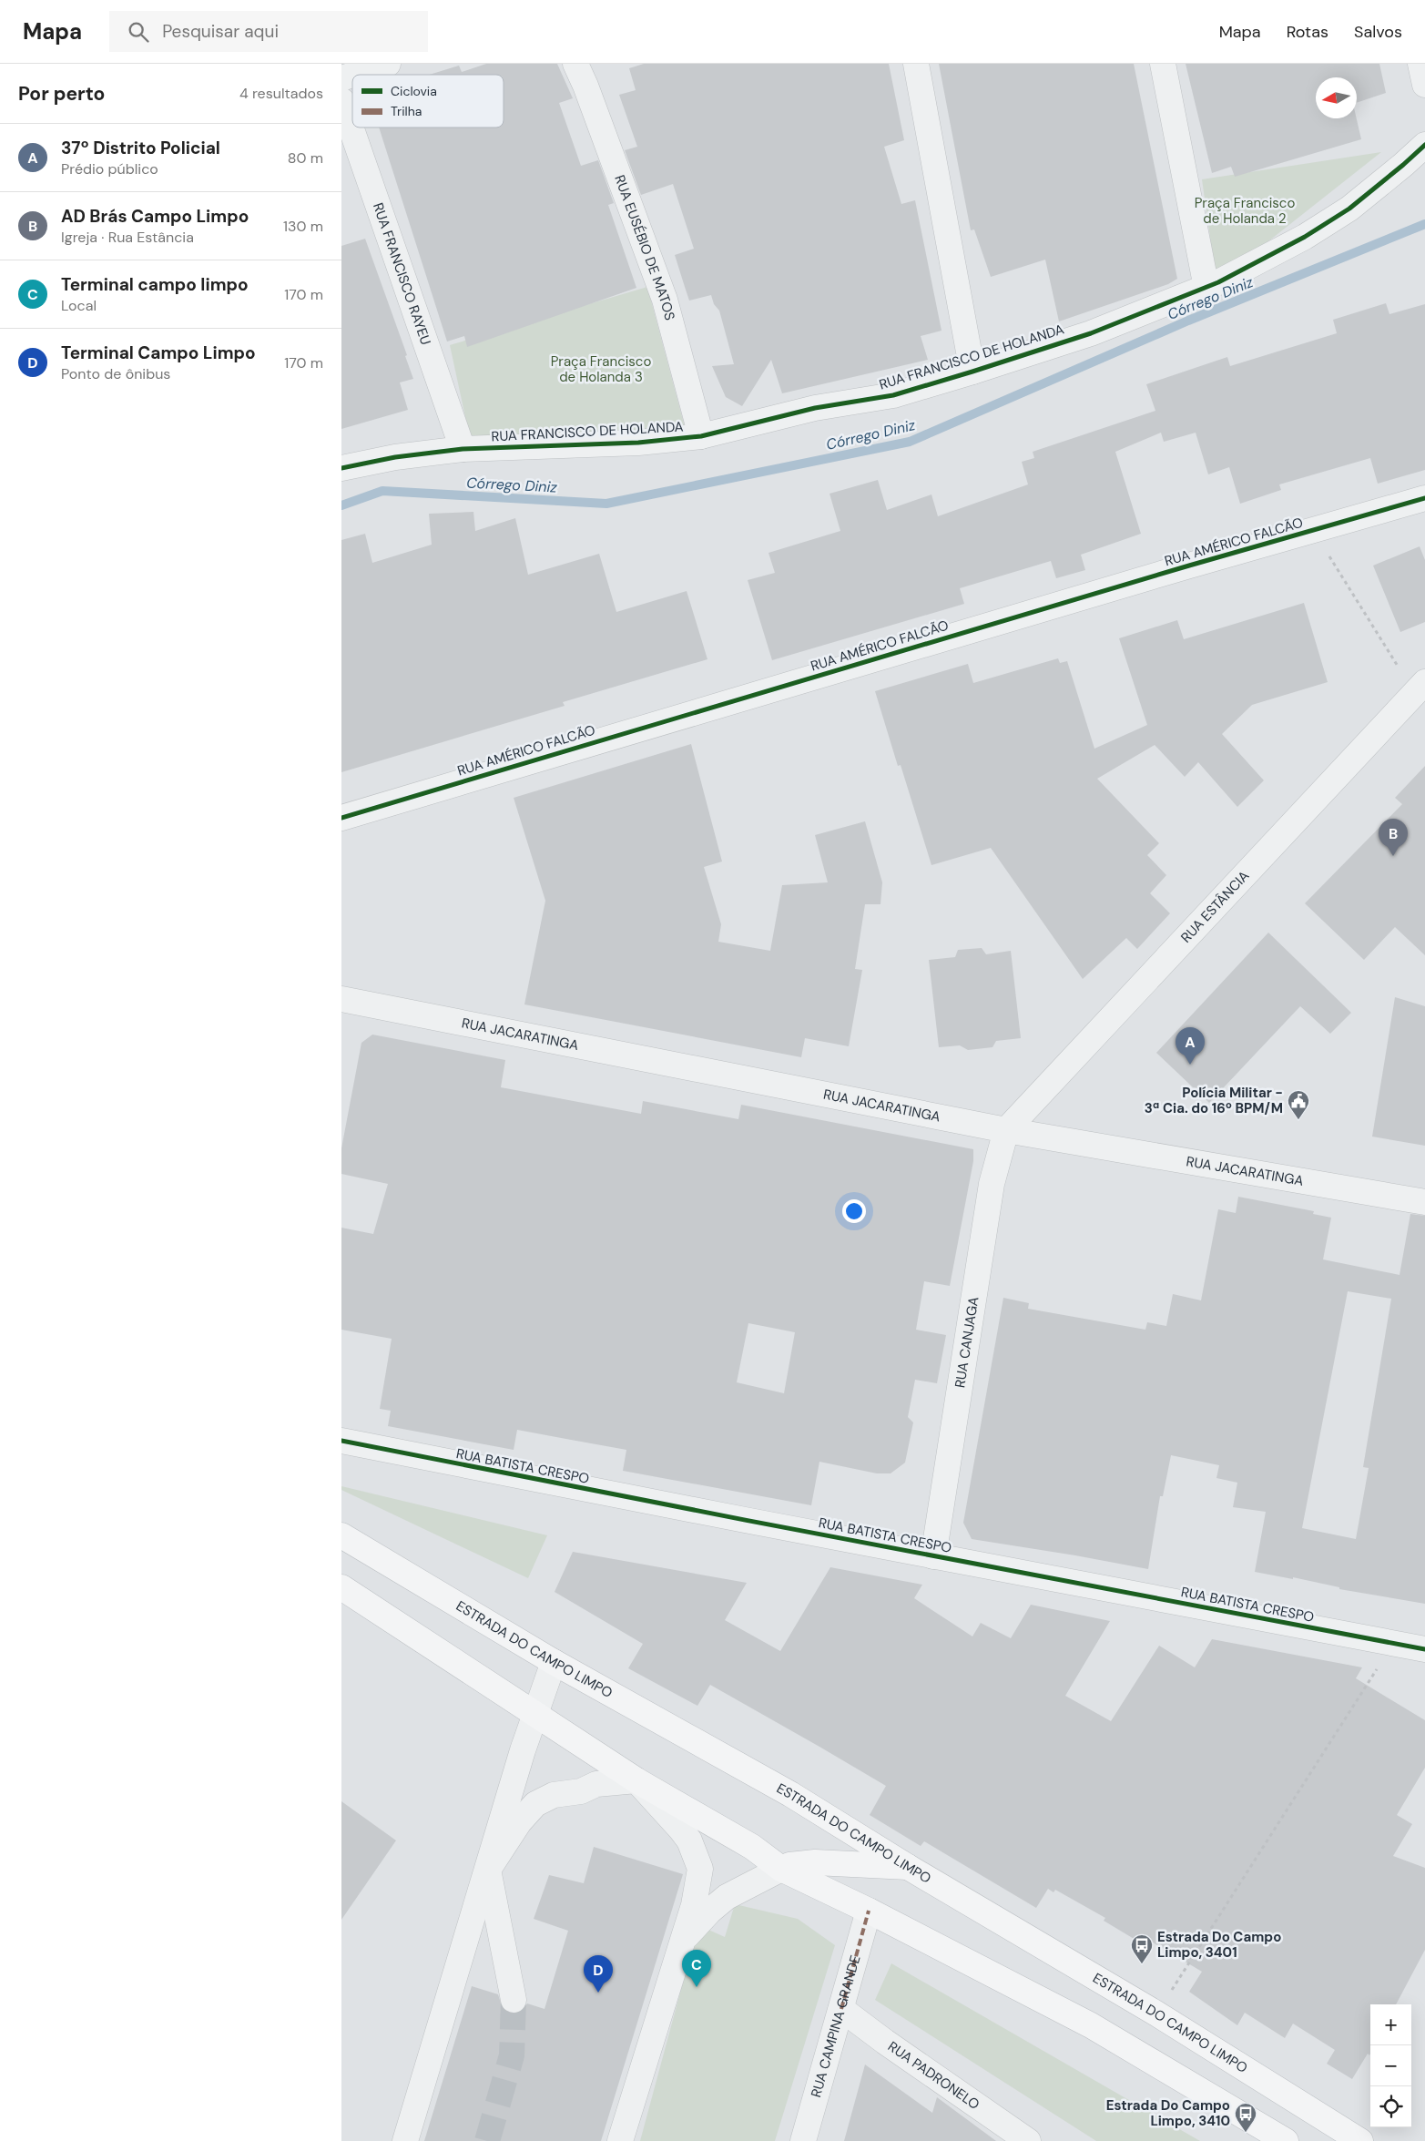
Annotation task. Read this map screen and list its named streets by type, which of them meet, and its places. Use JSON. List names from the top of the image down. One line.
{"streets":{"main road":["ESTRADA DO CAMPO LIMPO"],"street":["RUA EUSÉBIO DE MATOS","RUA FRANCISCO RAYEU","RUA FRANCISCO DE HOLANDA","RUA AMÉRICO FALCÃO","RUA ESTÂNCIA","RUA JACARATINGA","RUA CANJAGA","RUA BATISTA CRESPO","RUA CAMPINA GRANDE","RUA PADRONELO"]},"crossings":[["RUA EUSÉBIO DE MATOS","RUA FRANCISCO DE HOLANDA"],["RUA FRANCISCO RAYEU","RUA FRANCISCO DE HOLANDA"],["RUA ESTÂNCIA","RUA JACARATINGA"],["RUA ESTÂNCIA","RUA CANJAGA"],["RUA JACARATINGA","RUA CANJAGA"],["RUA CANJAGA","RUA BATISTA CRESPO"],["RUA CAMPINA GRANDE","RUA PADRONELO"]],"water":["Córrego Diniz"],"parks":["Praça Francisco de Holanda 2","Praça Francisco de Holanda 3"],"places":{"public building":["Polícia Militar - 3ª Cia. do 16º BPM/M"],"bus stop":["Estrada Do Campo Limpo, 3401","Estrada Do Campo Limpo, 3410"]},"legend":["Ciclovia","Trilha"],"north":"left","page":{"header":"Mapa","search":"Pesquisar aqui","nav":["Mapa","Rotas","Salvos"],"heading":["Por perto","4 resultados"],"list":[{"mark":"A","name":"37º Distrito Policial","note":"Prédio público","value":"80 m"},{"mark":"B","name":"AD Brás Campo Limpo","note":"Igreja · Rua Estância","value":"130 m"},{"mark":"C","name":"Terminal campo limpo","note":"Local","value":"170 m"},{"mark":"D","name":"Terminal Campo Limpo","note":"Ponto de ônibus","value":"170 m"}],"pins":["B","A","C","D"],"map_buttons":["+","−"]}}
